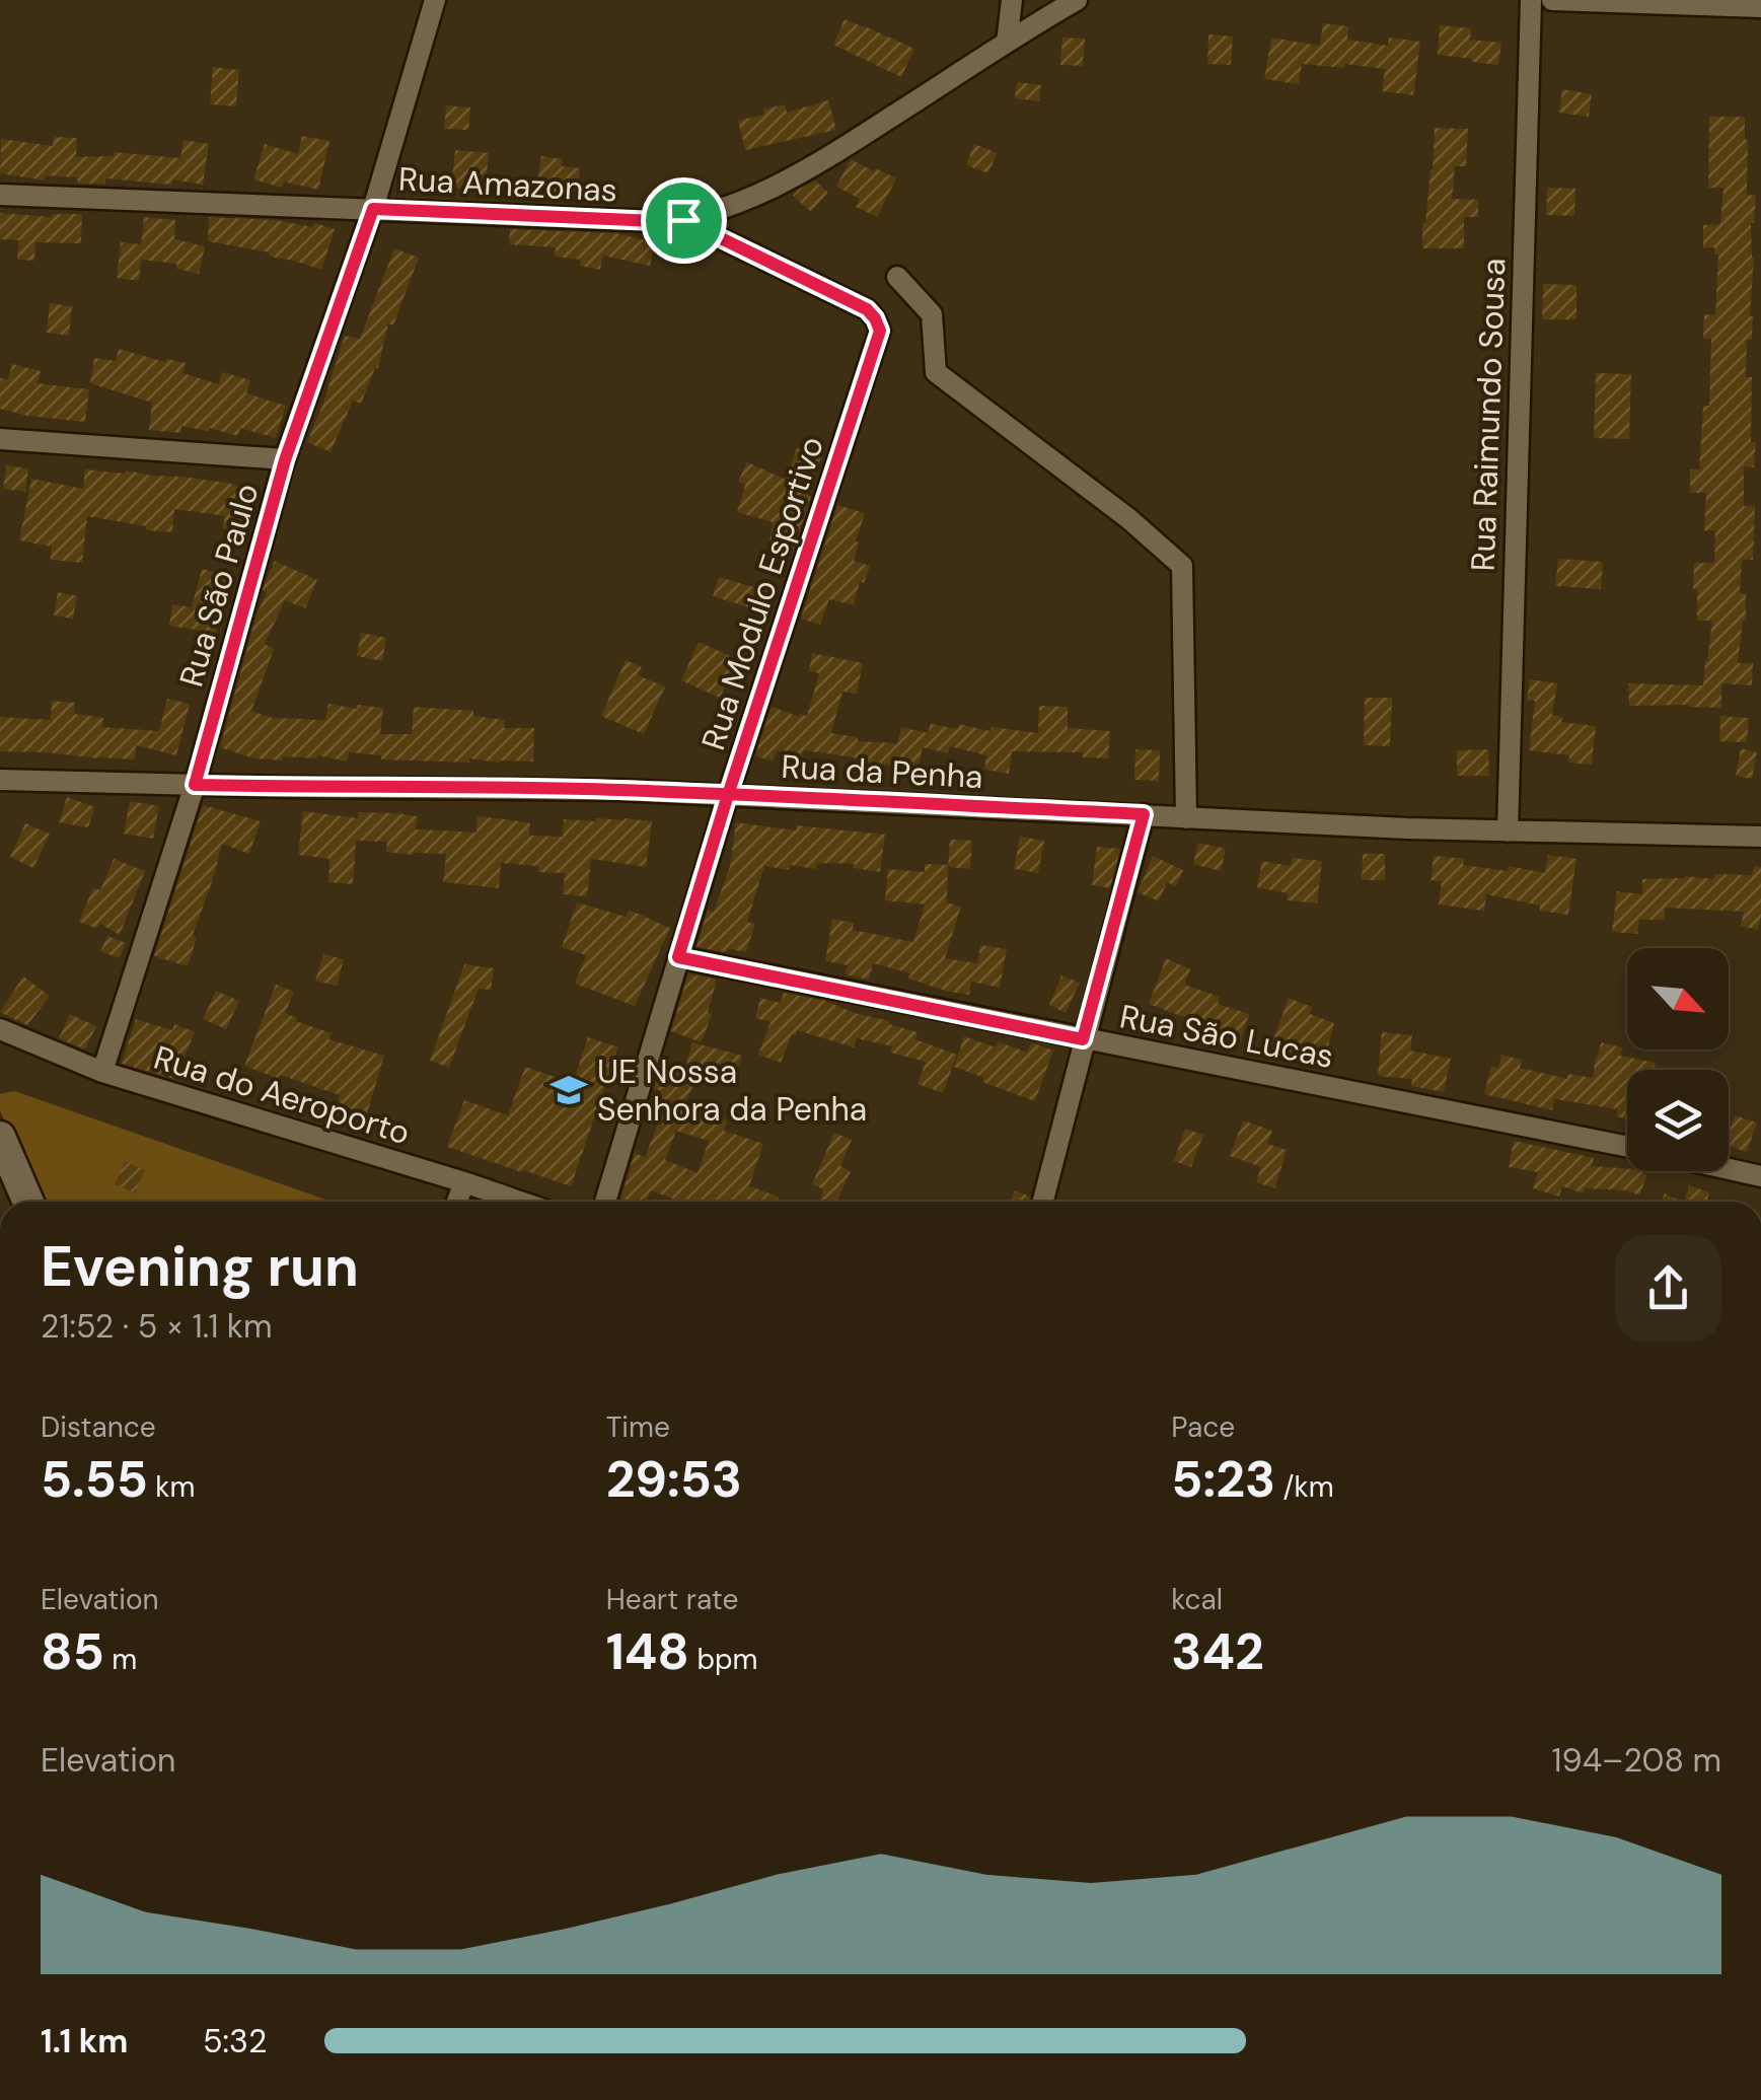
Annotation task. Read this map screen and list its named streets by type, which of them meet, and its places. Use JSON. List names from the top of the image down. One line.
{"streets":{"street":["Rua Amazonas","Rua Raimundo Sousa","Rua São Paulo","Rua Modulo Esportivo","Rua da Penha","Rua São Lucas","Rua do Aeroporto"]},"crossings":[["Rua Amazonas","Rua São Paulo"],["Rua Amazonas","Rua Modulo Esportivo"],["Rua Raimundo Sousa","Rua da Penha"],["Rua São Paulo","Rua da Penha"],["Rua São Paulo","Rua do Aeroporto"],["Rua Modulo Esportivo","Rua da Penha"],["Rua Modulo Esportivo","Rua São Lucas"]],"places":{"school or university":["UE Nossa Senhora da Penha"]},"north":"bottom right","page":{"heading":["Evening run","21:52 · 5 × 1.1 km"],"stats":[["Distance","5.55 km"],["Time","29:53"],["Pace","5:23 /km"],["Elevation","85 m"],["Heart rate","148 bpm"],["kcal","342"]],"chart":["Elevation","194–208 m"],"list":[{"name":"1.1 km","note":"5:32"}]}}
